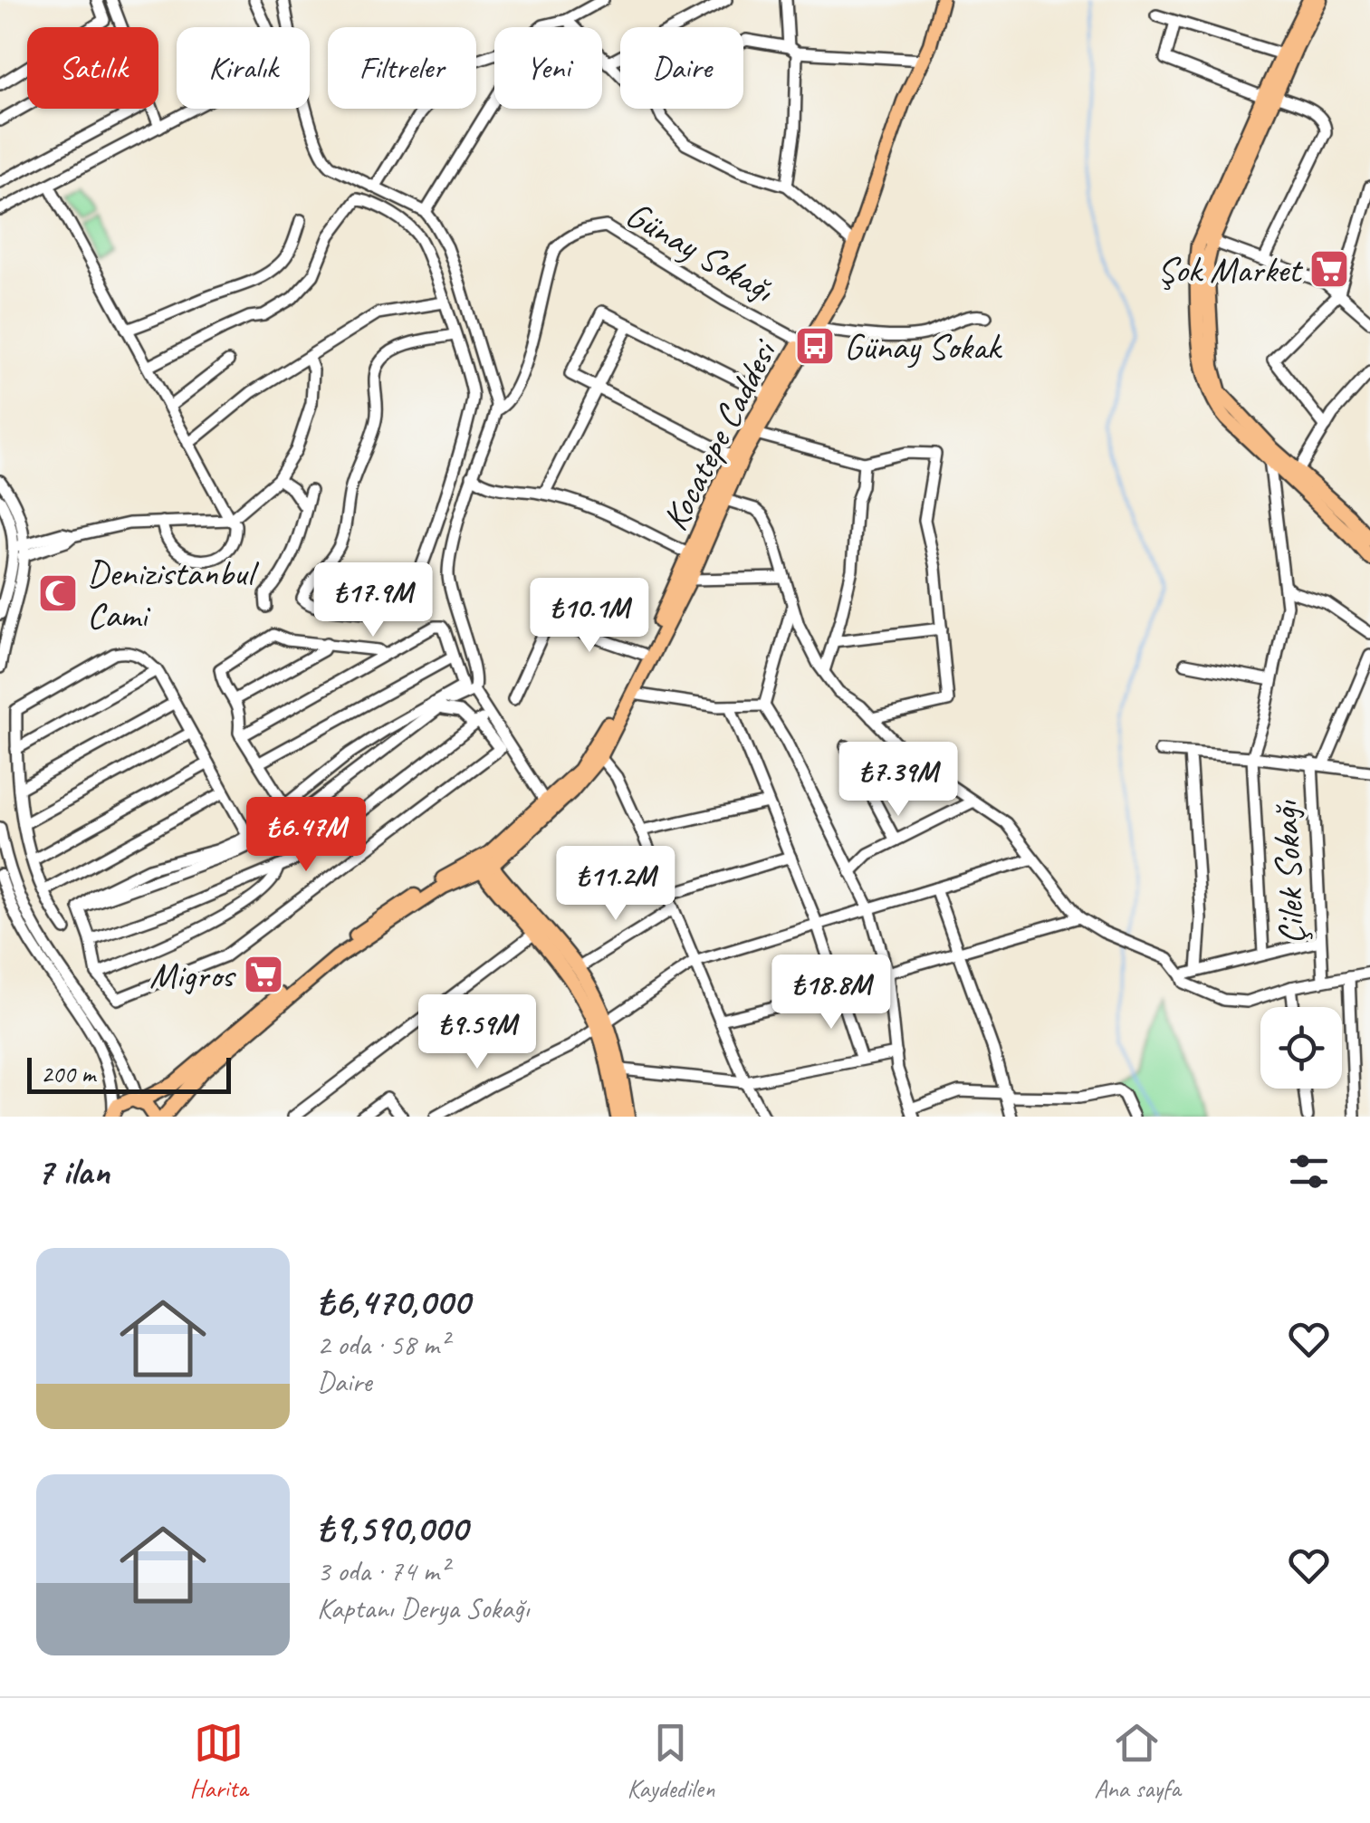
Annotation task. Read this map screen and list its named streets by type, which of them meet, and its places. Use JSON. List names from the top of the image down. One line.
{"streets":{"main road":["Kocatepe Caddesi"],"street":["Günay Sokağı","Çilek Sokağı"]},"crossings":[["Günay Sokağı","Kocatepe Caddesi"]],"places":{"supermarket":["Şok Market","Migros"],"bus stop":["Günay Sokak"],"mosque":["Denizistanbul Cami"]},"scale_bar":"200 m","page":{"chip":["Satılık","Kiralık","Filtreler","Yeni","Daire"],"price":["₺17.9M","₺10.1M","₺7.39M","₺6.47M","₺11.2M","₺18.8M","₺9.59M"],"scale":"200 m","heading":"7 ilan","list":[{"name":"₺6,470,000","note":"2 oda · 58 m² · Daire"},{"name":"₺9,590,000","note":"3 oda · 74 m² · Kaptanı Derya Sokağı"}],"tabs":["Harita","Kaydedilen","Ana sayfa"]}}
